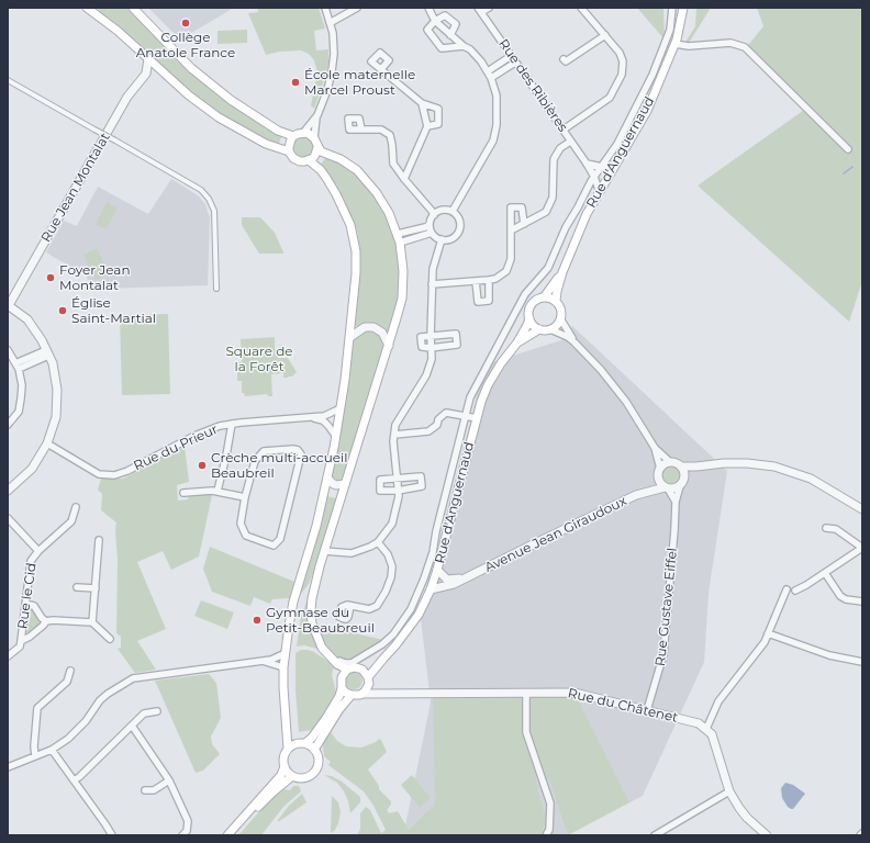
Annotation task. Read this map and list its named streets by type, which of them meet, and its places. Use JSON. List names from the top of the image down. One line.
{"streets":{"main road":["Rue d'Anguernaud"],"street":["Rue des Ribières","Rue Jean Montalat","Rue du Prieur","Avenue Jean Giraudoux","Rue le Cid","Rue Gustave Eiffel","Rue du Châtenet"]},"crossings":[["Rue des Ribières","Rue d'Anguernaud"],["Rue d'Anguernaud","Avenue Jean Giraudoux"],["Rue d'Anguernaud","Rue du Châtenet"],["Avenue Jean Giraudoux","Rue Gustave Eiffel"],["Rue Gustave Eiffel","Rue du Châtenet"]],"parks":["Square de la Forêt"],"places":["Collège Anatole France","École maternelle Marcel Proust","Foyer Jean Montalat","Église Saint-Martial","Crèche multi-accueil Beaubreil","Gymnase du Petit-Beaubreuil"]}
